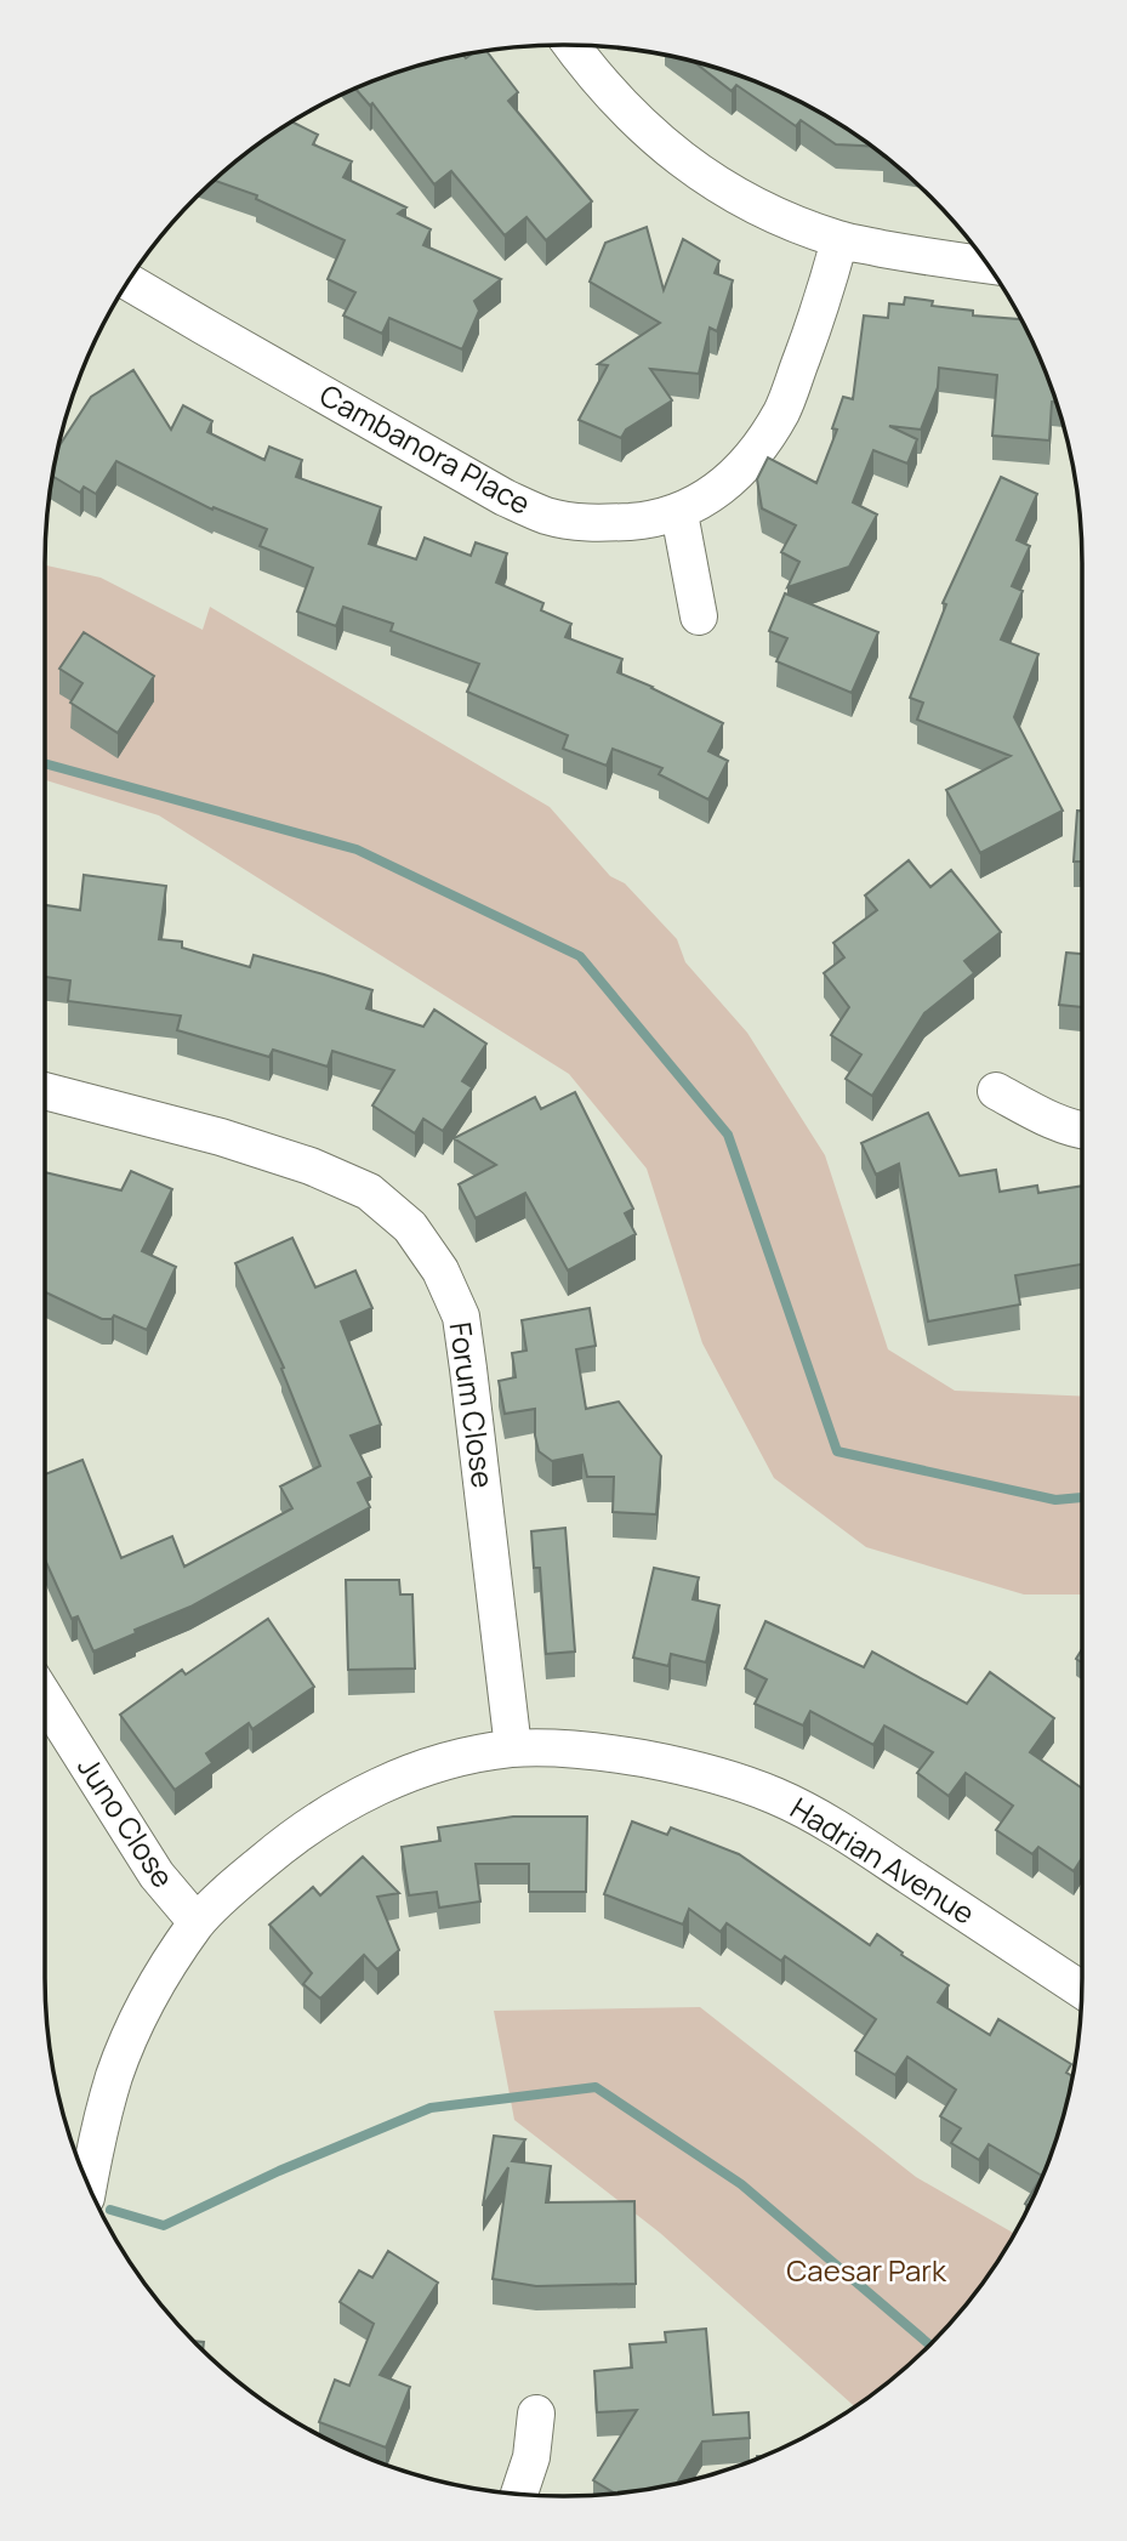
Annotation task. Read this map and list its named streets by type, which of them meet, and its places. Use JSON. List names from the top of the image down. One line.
{"streets":{"street":["Cambanora Place","Forum Close","Juno Close","Hadrian Avenue"]},"crossings":[["Forum Close","Hadrian Avenue"],["Juno Close","Hadrian Avenue"]],"parks":["Caesar Park"]}
